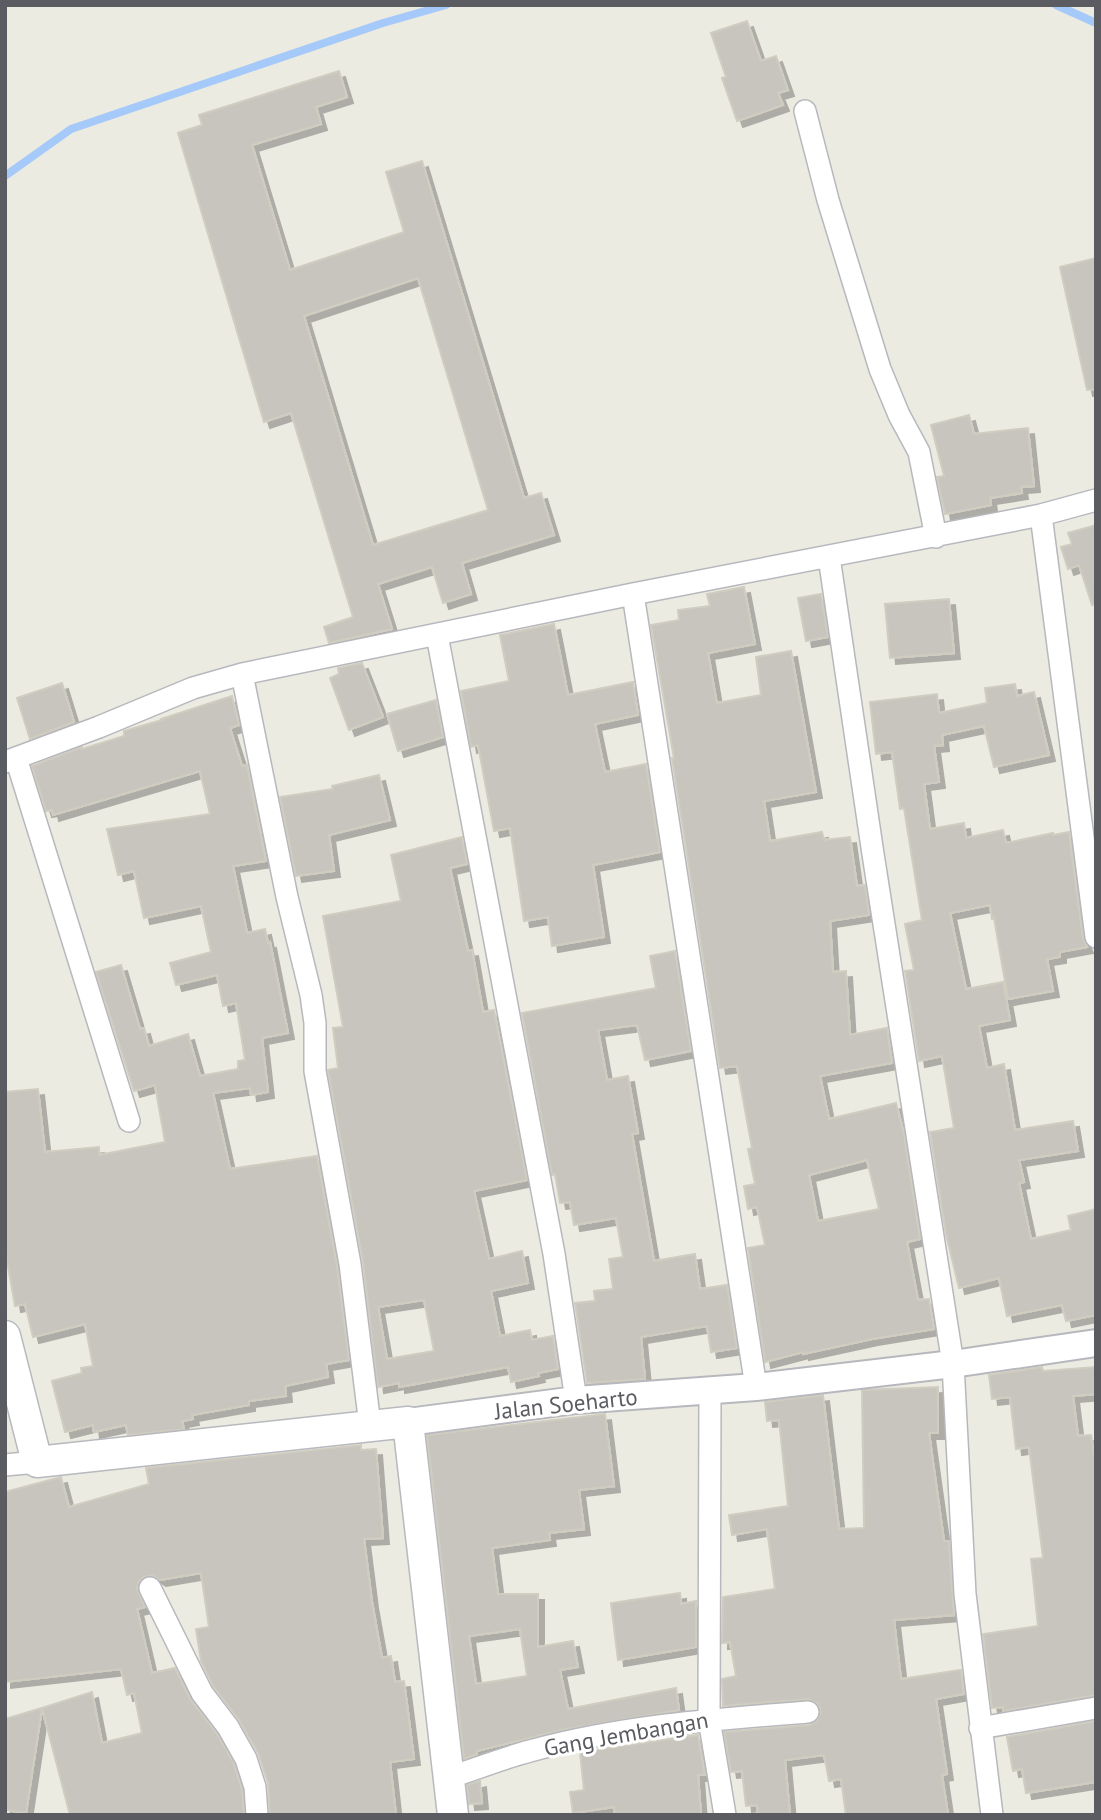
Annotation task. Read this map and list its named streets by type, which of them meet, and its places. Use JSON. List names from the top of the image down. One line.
{"streets":{"main road":["Jalan Soeharto"],"street":["Gang Jembangan"]}}
